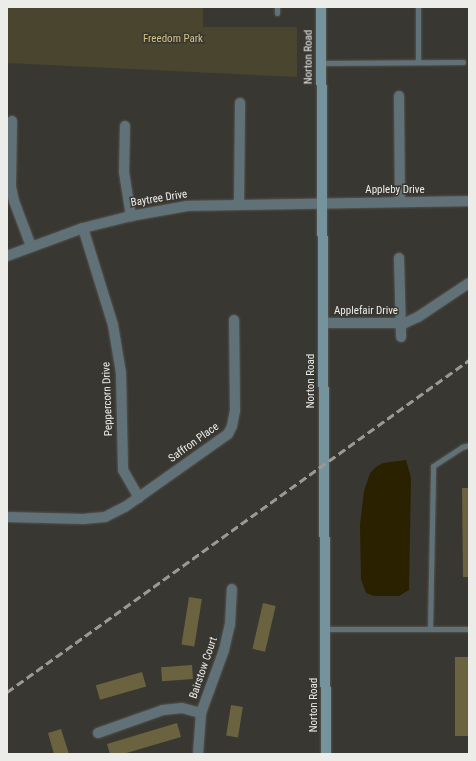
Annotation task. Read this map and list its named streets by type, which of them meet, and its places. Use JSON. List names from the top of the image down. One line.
{"streets":{"main road":["Norton Road"],"street":["Appleby Drive","Baytree Drive","Applefair Drive","Peppercorn Drive","Saffron Place","Bairstow Court"]},"crossings":[["Norton Road","Appleby Drive"],["Norton Road","Baytree Drive"],["Norton Road","Applefair Drive"],["Appleby Drive","Baytree Drive"],["Baytree Drive","Peppercorn Drive"],["Peppercorn Drive","Saffron Place"]],"parks":["Freedom Park"]}
